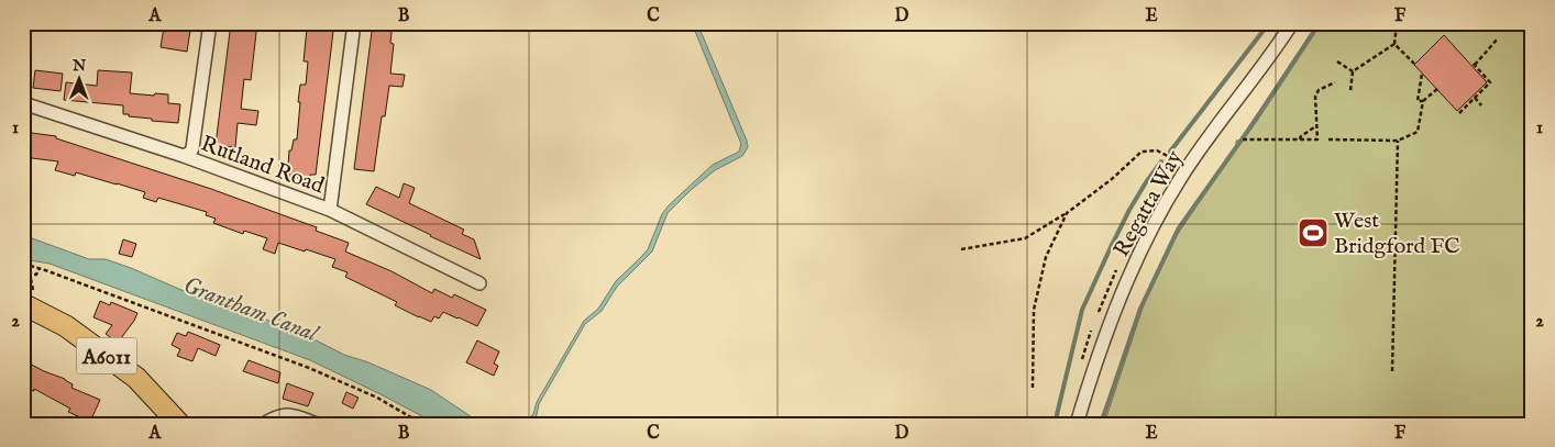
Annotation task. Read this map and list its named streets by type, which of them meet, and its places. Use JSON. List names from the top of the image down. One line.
{"streets":{"highway":["A6011"],"street":["Rutland Road","Regatta Way"]},"water":["Grantham Canal"],"places":{"sports":["West Bridgford FC"]},"north":"top","grid":{"columns":["A","B","C","D","E","F"],"rows":["1","2"]}}
